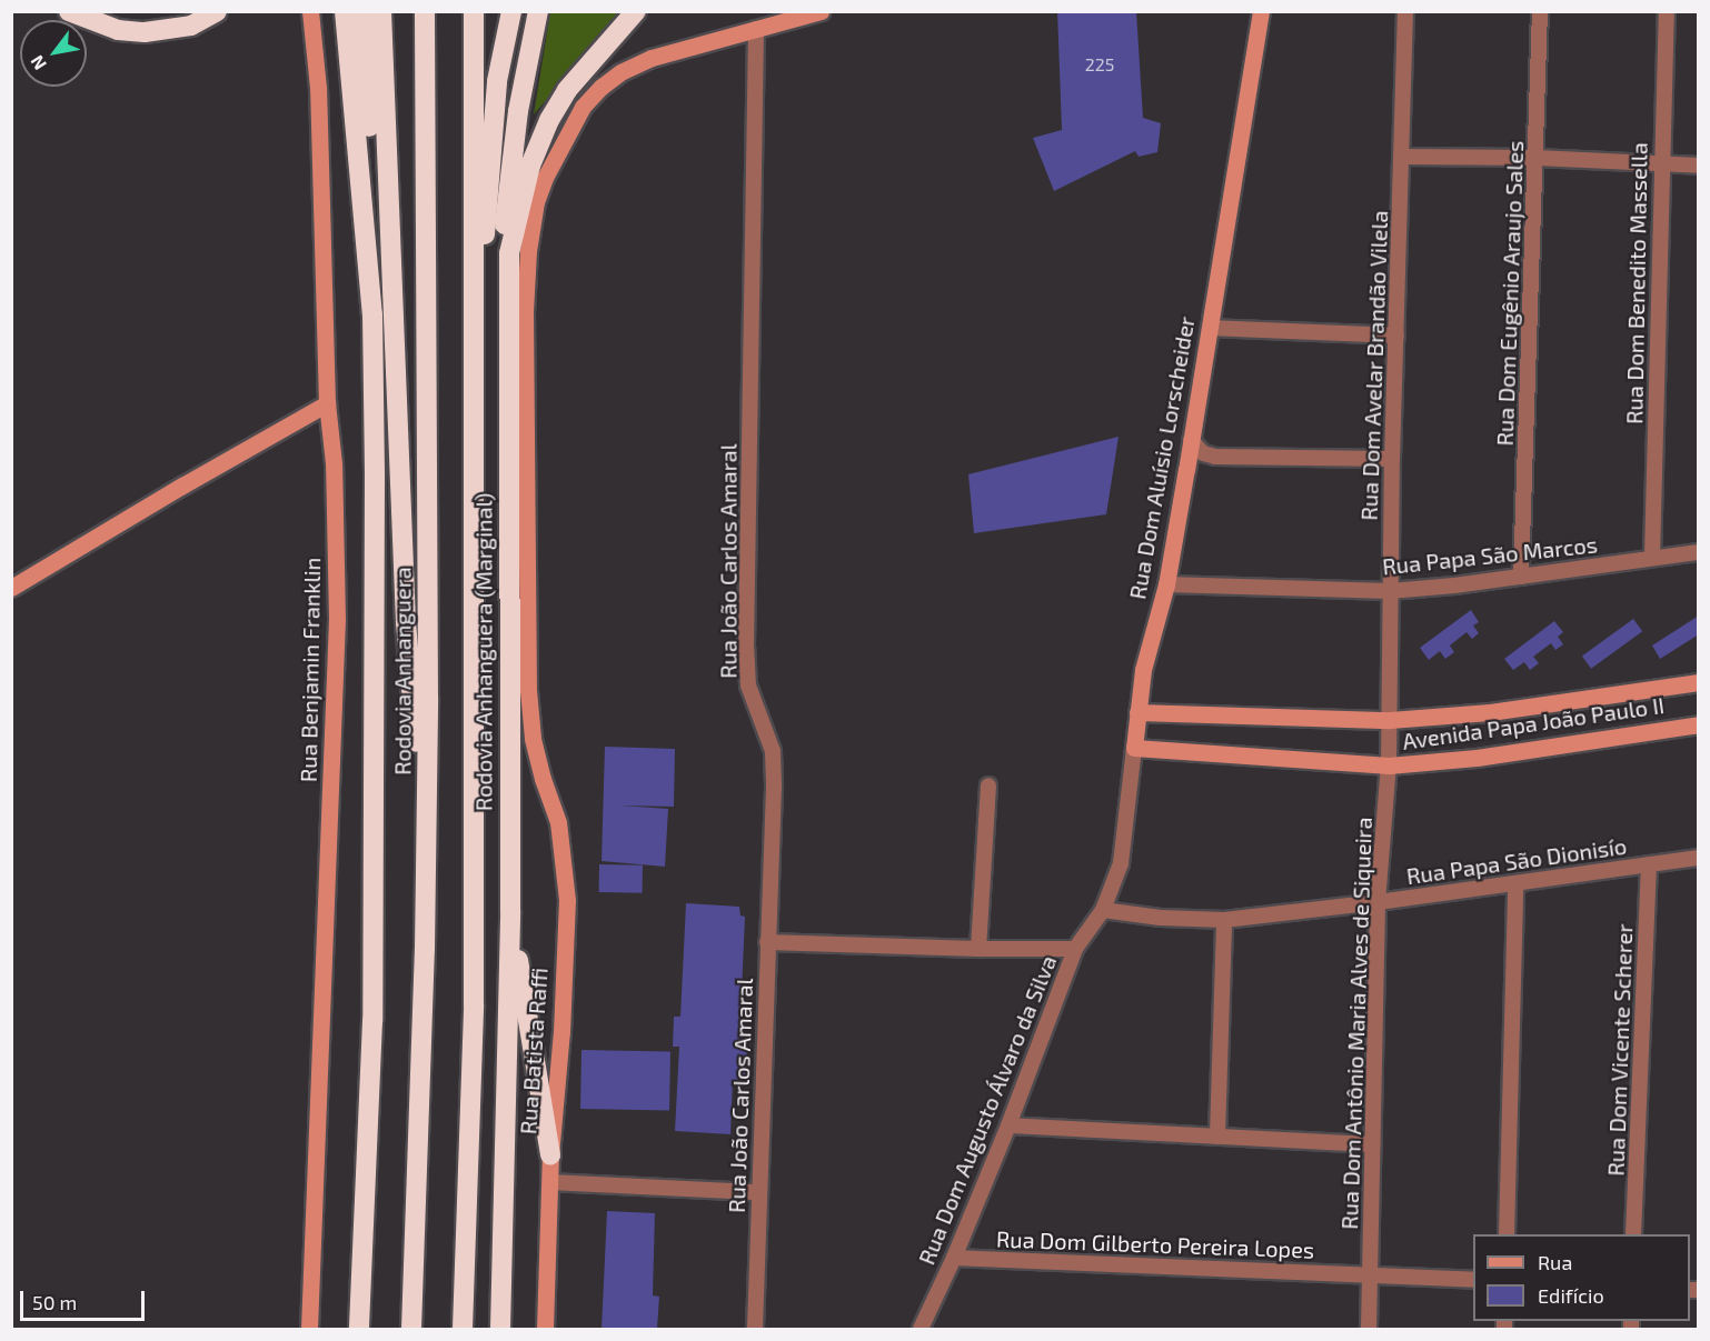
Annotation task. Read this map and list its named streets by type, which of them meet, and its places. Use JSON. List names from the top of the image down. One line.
{"streets":{"highway":["Rodovia Anhanguera (Marginal)","Rodovia Anhanguera"],"street":["Rua Dom Benedito Massella","Rua Dom Eugênio Araujo Sales","Rua Dom Avelar Brandão Vilela","Rua Dom Aluísio Lorscheider","Rua Papa São Marcos","Rua João Carlos Amaral","Rua Benjamin Franklin","Avenida Papa João Paulo II","Rua Papa São Dionisío","Rua Dom Antônio Maria Alves de Siqueira","Rua Dom Vicente Scherer","Rua Batista Raffi","Rua Dom Augusto Álvaro da Silva","Rua Dom Gilberto Pereira Lopes"]},"crossings":[["Rua Dom Benedito Massella","Rua Papa São Marcos"],["Rua Dom Eugênio Araujo Sales","Rua Papa São Marcos"],["Rua Dom Avelar Brandão Vilela","Rua Papa São Marcos"],["Rua Dom Avelar Brandão Vilela","Avenida Papa João Paulo II"],["Rua Dom Avelar Brandão Vilela","Rua Dom Antônio Maria Alves de Siqueira"],["Rua Dom Aluísio Lorscheider","Rua Papa São Marcos"],["Rua Dom Aluísio Lorscheider","Avenida Papa João Paulo II"],["Rua Dom Aluísio Lorscheider","Rua Papa São Dionisío"],["Rua Dom Aluísio Lorscheider","Rua Dom Augusto Álvaro da Silva"],["Rua João Carlos Amaral","Rua Batista Raffi"],["Avenida Papa João Paulo II","Rua Dom Antônio Maria Alves de Siqueira"],["Rua Papa São Dionisío","Rua Dom Antônio Maria Alves de Siqueira"],["Rua Papa São Dionisío","Rua Dom Vicente Scherer"],["Rua Papa São Dionisío","Rua Dom Augusto Álvaro da Silva"],["Rua Dom Antônio Maria Alves de Siqueira","Rua Dom Gilberto Pereira Lopes"],["Rua Dom Augusto Álvaro da Silva","Rua Dom Gilberto Pereira Lopes"]],"house_numbers":["225"],"legend":["Rua","Edifício"],"scale_bar":"50 m","north":"bottom left"}
